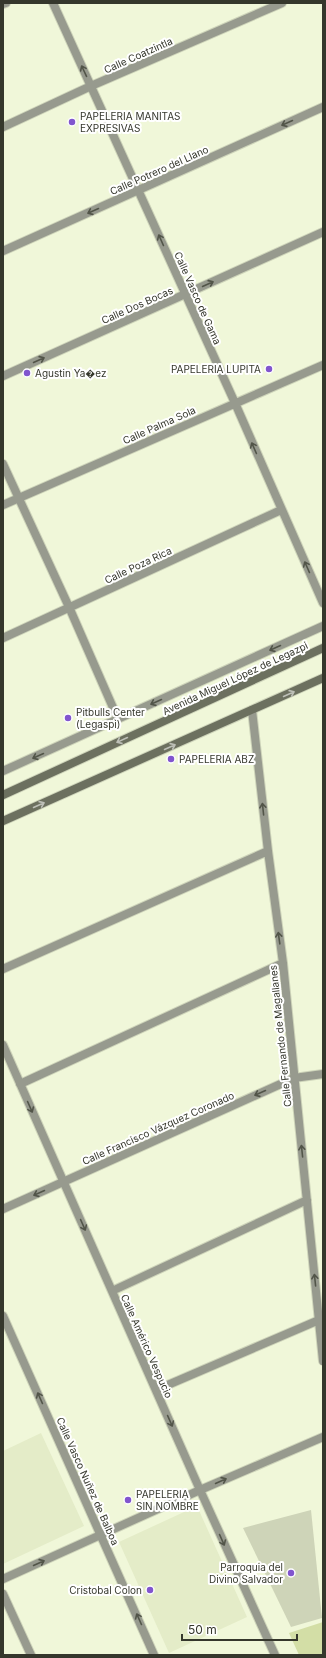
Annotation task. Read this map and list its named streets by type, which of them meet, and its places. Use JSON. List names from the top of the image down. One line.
{"streets":{"main road":["Avenida Miguel López de Legazpi"],"street":["Calle Coatzintla","Calle Potrero del Llano","Calle Vasco de Gama","Calle Dos Bocas","Calle Palma Sola","Calle Poza Rica","Calle Fernando de Magallanes","Calle Francisco Vázquez Coronado","Calle Américo Vespucio","Calle Vasco Nuñez de Balboa"]},"crossings":[["Calle Coatzintla","Calle Vasco de Gama"],["Calle Potrero del Llano","Calle Vasco de Gama"],["Calle Vasco de Gama","Calle Dos Bocas"],["Calle Vasco de Gama","Calle Palma Sola"],["Calle Vasco de Gama","Calle Poza Rica"],["Calle Fernando de Magallanes","Calle Francisco Vázquez Coronado"],["Calle Francisco Vázquez Coronado","Calle Américo Vespucio"]],"one_way":["Calle Potrero del Llano","Calle Vasco de Gama","Calle Dos Bocas","Avenida Miguel López de Legazpi","Calle Fernando de Magallanes","Calle Francisco Vázquez Coronado","Calle Américo Vespucio","Calle Vasco Nuñez de Balboa"],"places":["PAPELERIA MANITAS EXPRESIVAS","PAPELERIA LUPITA","Agustin Ya�ez","Pitbulls Center (Legaspi)","PAPELERIA ABZ","PAPELERIA SIN NOMBRE","Parroquia del Divino Salvador","Cristobal Colon"],"scale_bar":"50 m"}
